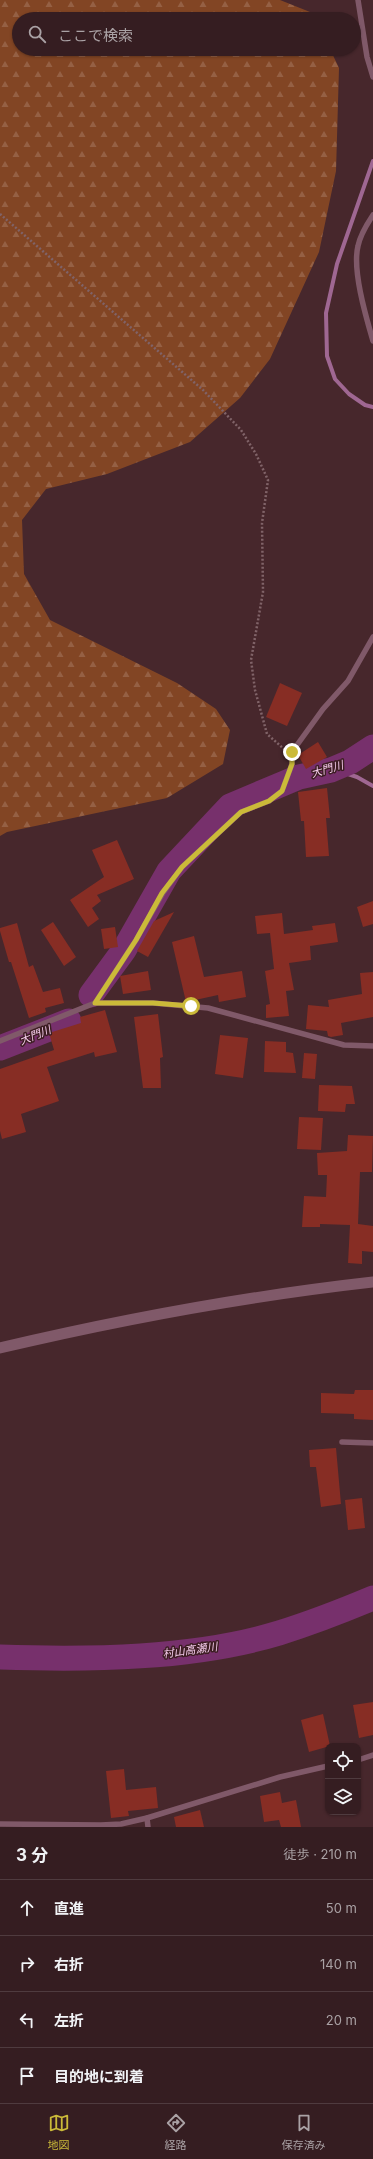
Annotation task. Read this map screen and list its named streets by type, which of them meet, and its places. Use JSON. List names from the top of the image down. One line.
{"water":["大門川","村山高瀬川"],"page":{"search":"ここで検索","heading":["3 分","徒歩 · 210 m"],"list":[["直進","50 m"],["右折","140 m"],["左折","20 m"],"目的地に到着"],"nav":["地図","経路","保存済み"]}}
